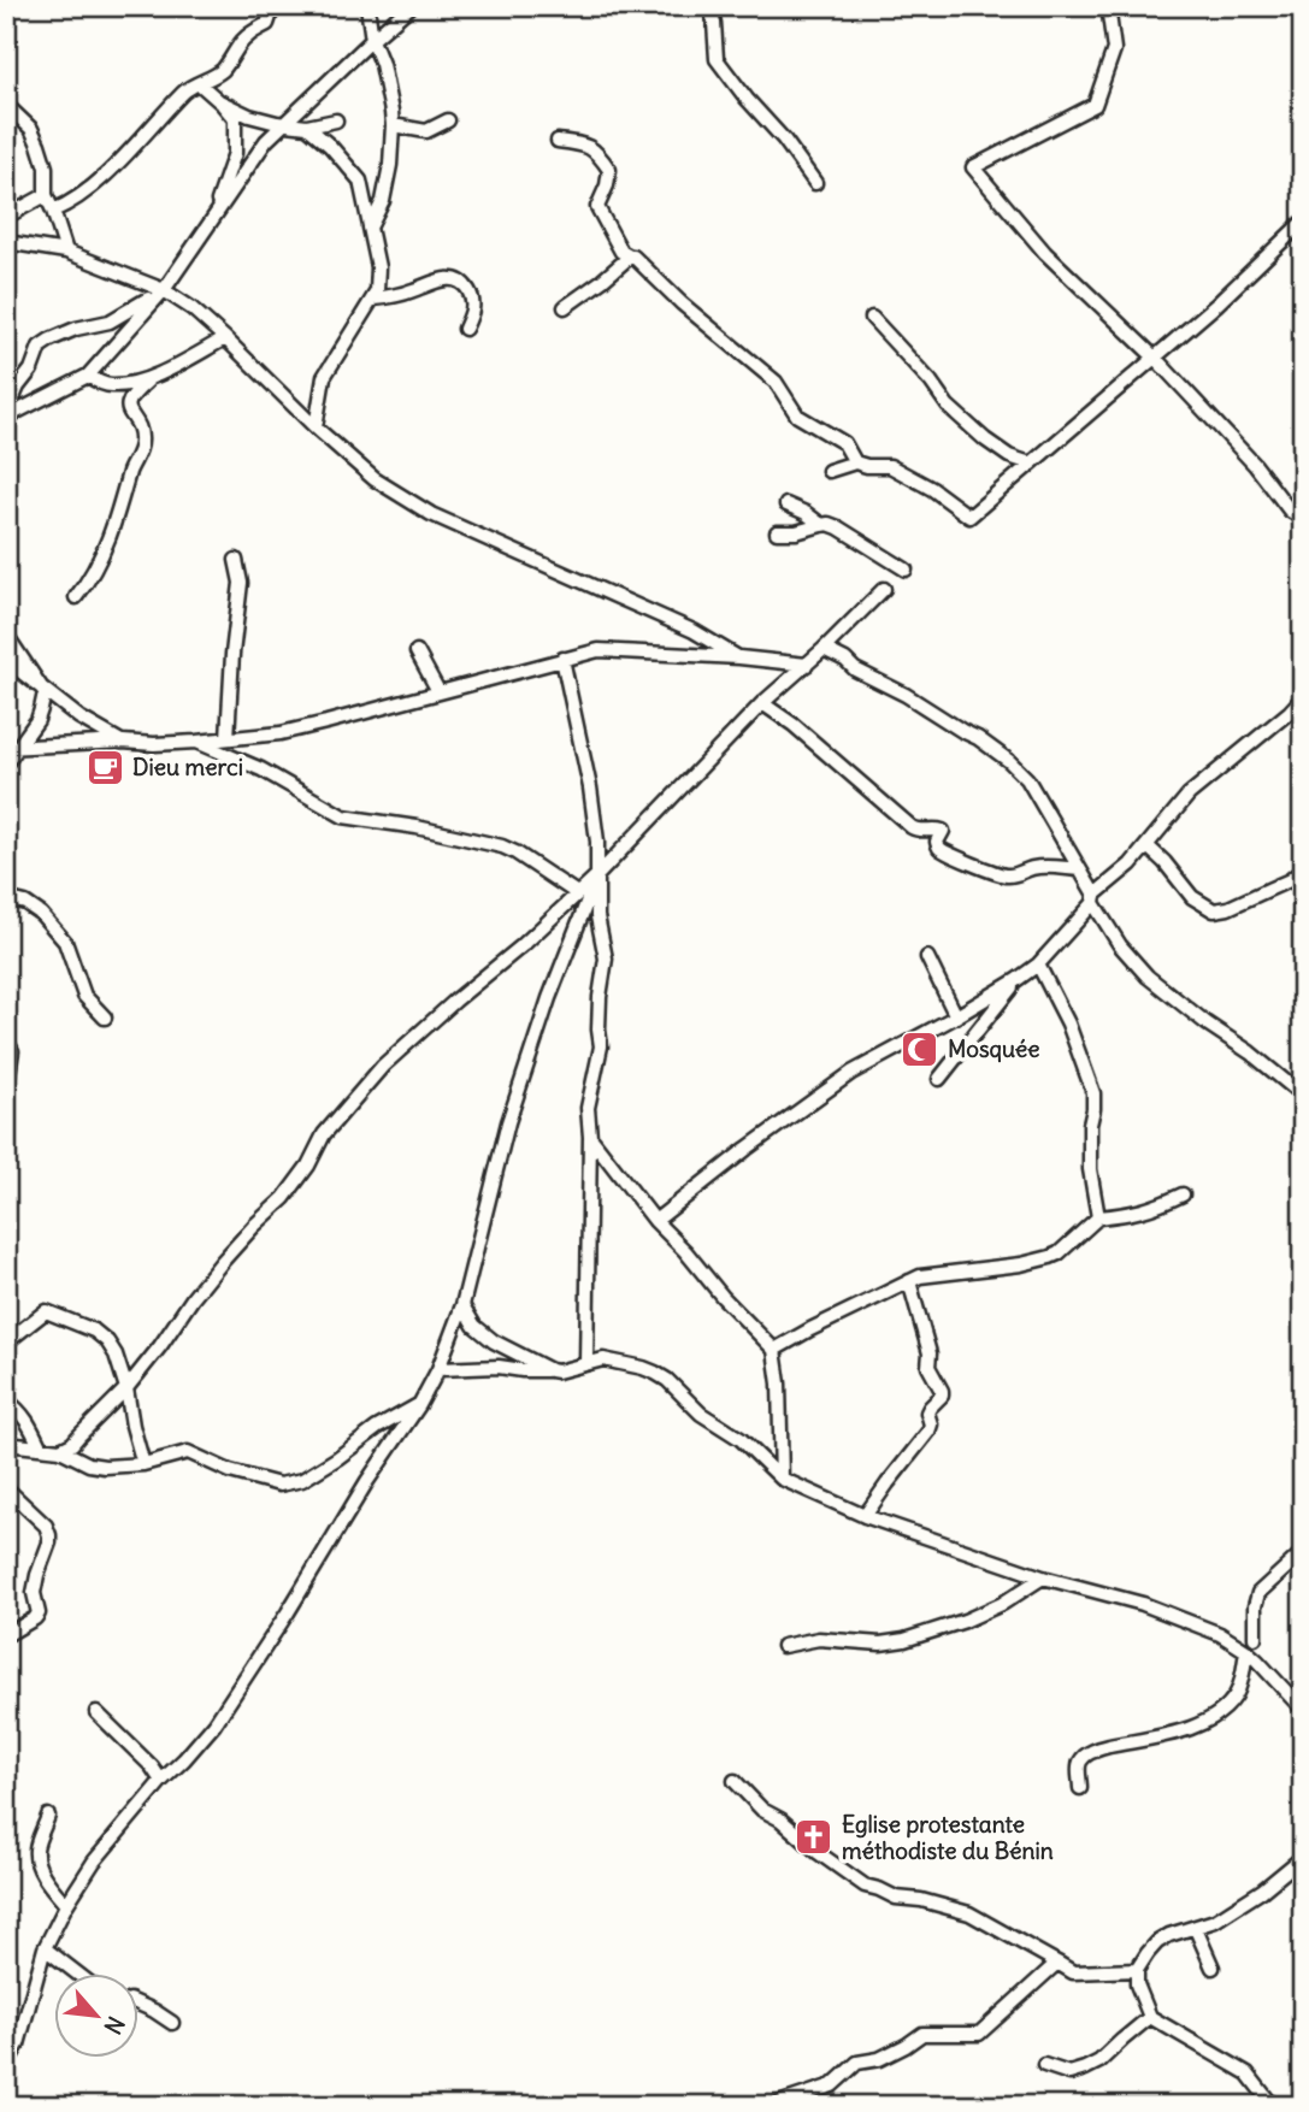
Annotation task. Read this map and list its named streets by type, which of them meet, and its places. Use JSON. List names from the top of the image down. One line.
{"places":{"cafe":["Dieu merci"],"mosque":["Mosquée"],"church":["Eglise protestante méthodiste du Bénin"]},"north":"bottom right"}
